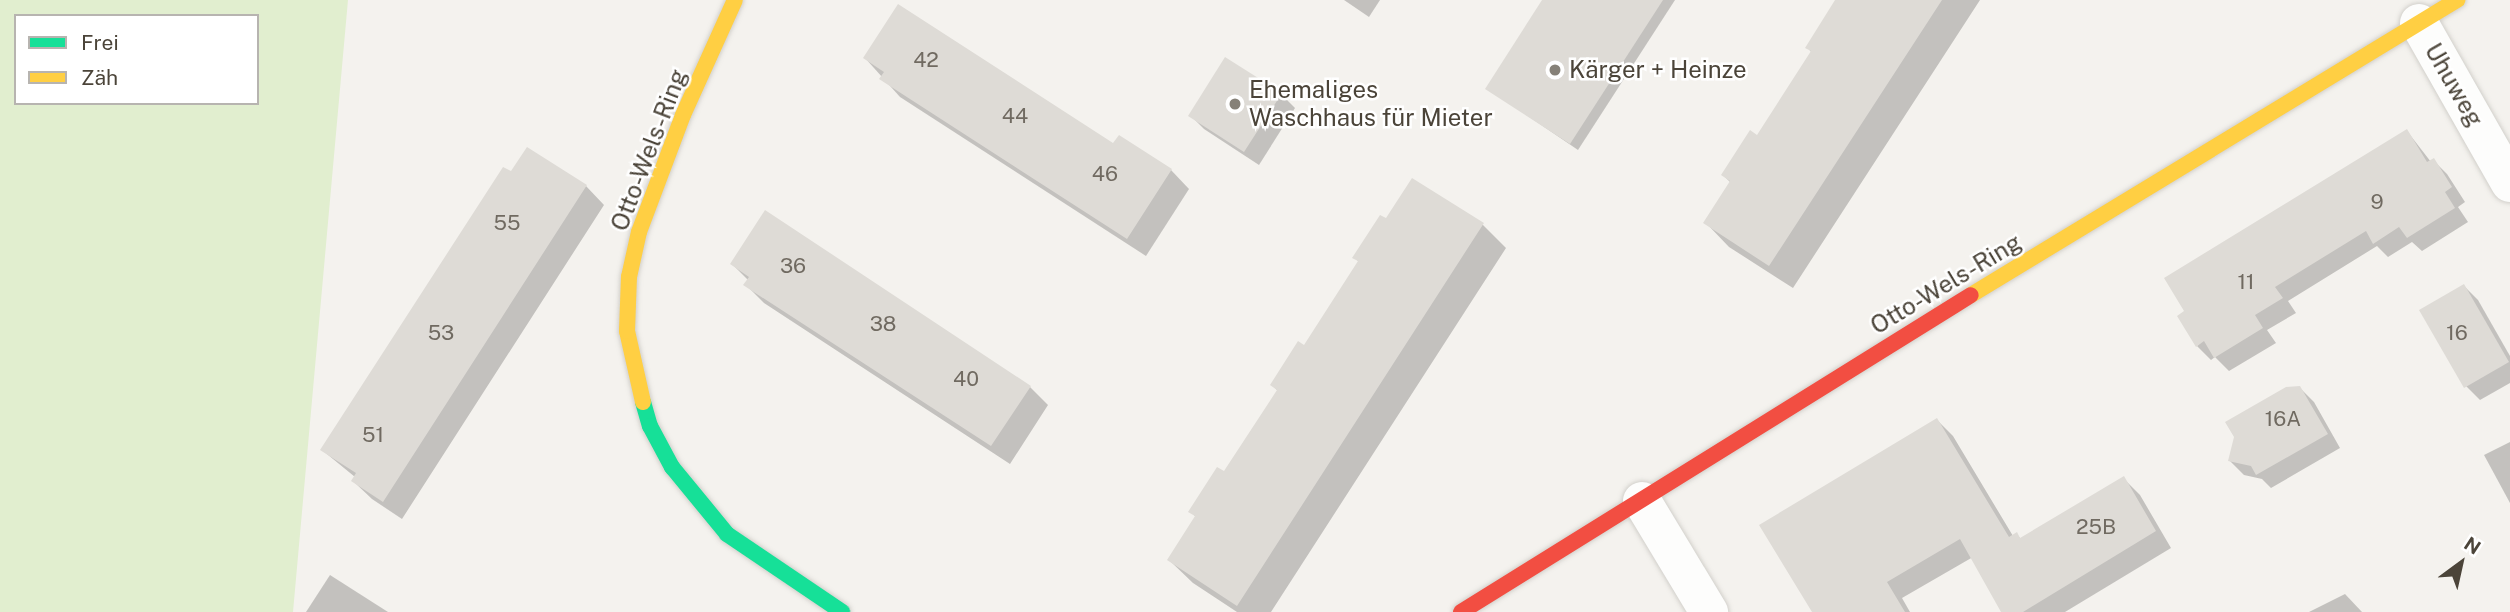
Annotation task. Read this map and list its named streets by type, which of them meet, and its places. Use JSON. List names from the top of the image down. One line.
{"streets":{"street":["Uhuweg","Otto-Wels-Ring"]},"crossings":[["Uhuweg","Otto-Wels-Ring"]],"places":["Kärger + Heinze","Ehemaliges Waschhaus für Mieter"],"house_numbers":["42","44","46","9","55","36","11","38","53","16","40","16A","51","25B"],"legend":["Frei","Zäh"],"north":"top right"}
